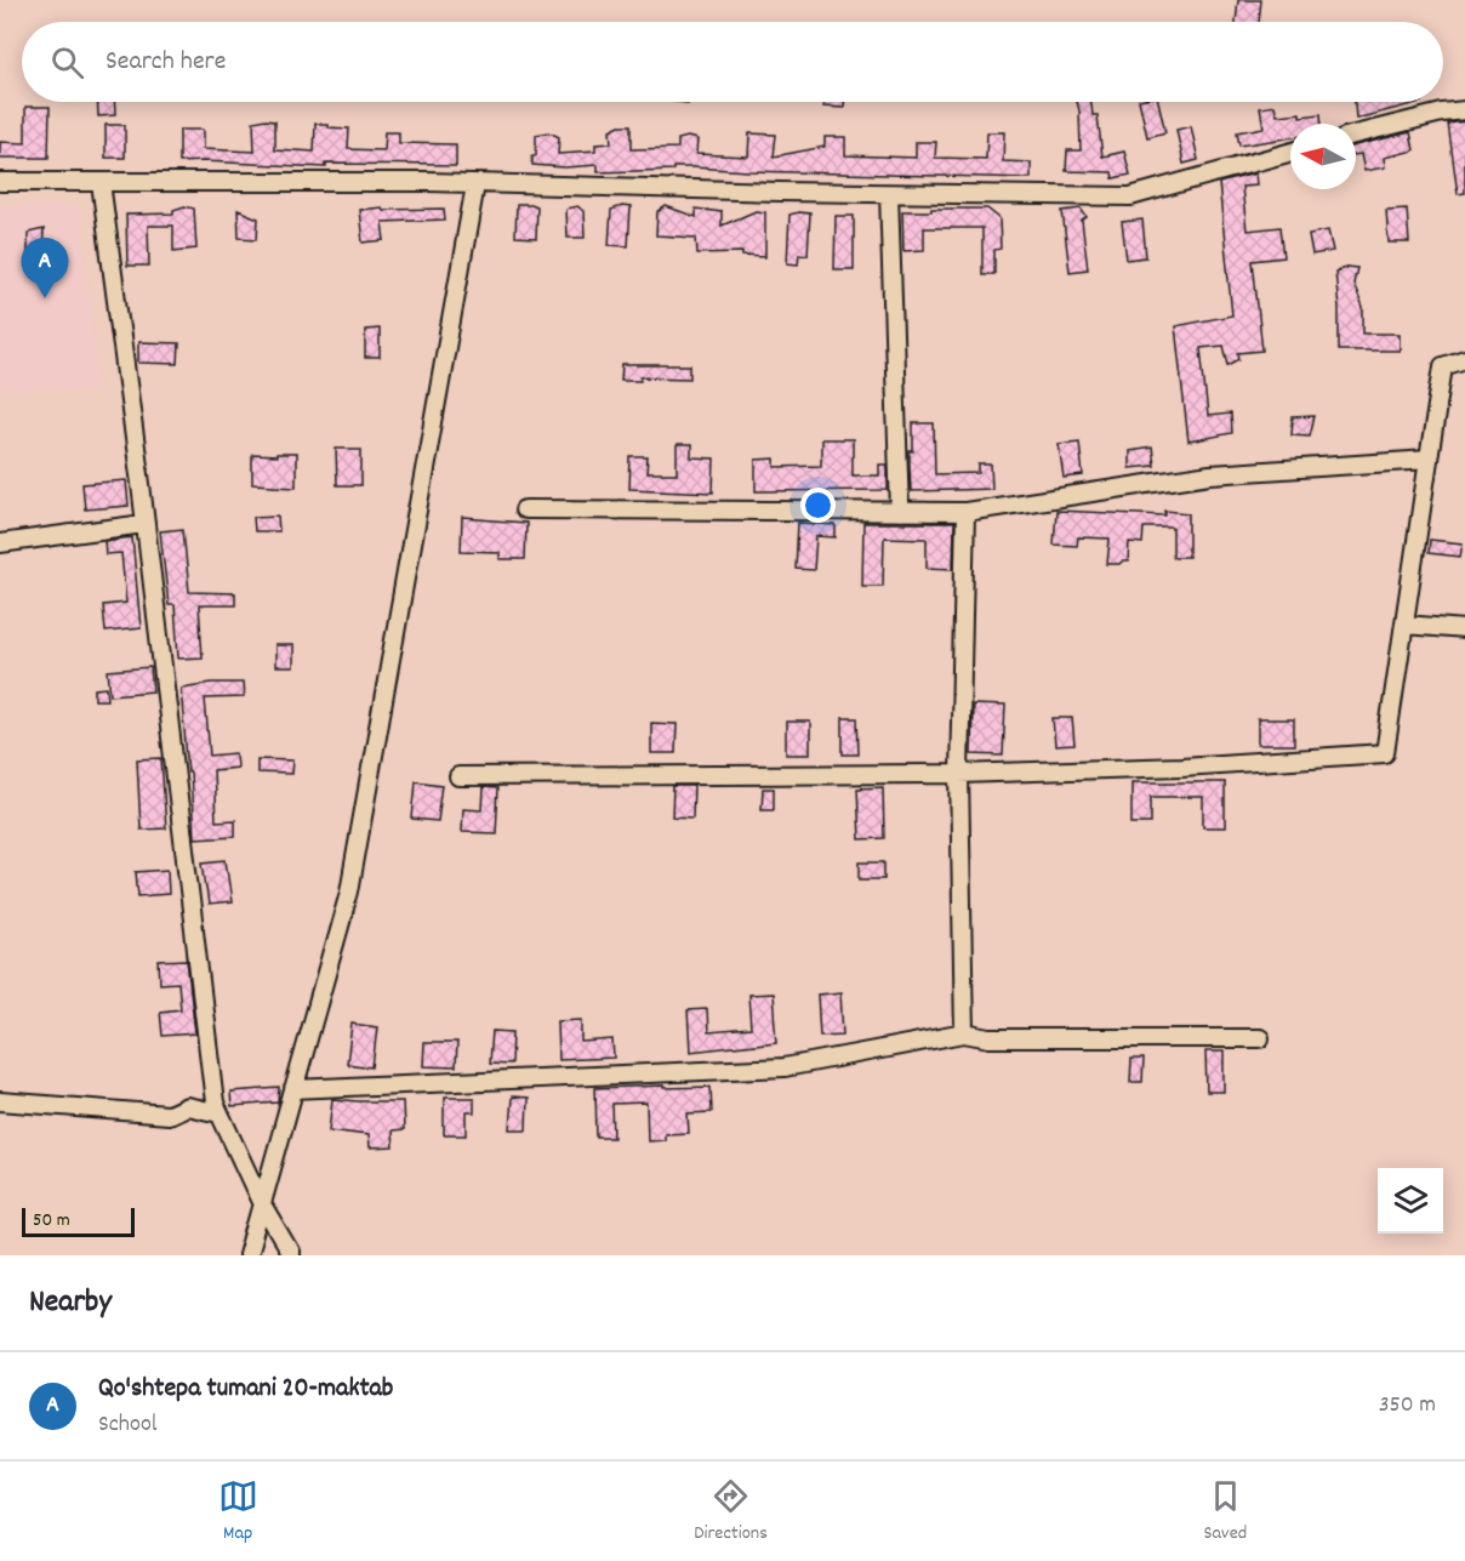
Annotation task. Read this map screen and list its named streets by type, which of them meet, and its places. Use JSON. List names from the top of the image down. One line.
{"scale_bar":"50 m","north":"left","page":{"search":"Search here","pins":"A","scale":"50 m","heading":"Nearby","list":[{"mark":"A","name":"Qo'shtepa tumani 20-maktab","note":"School","value":"350 m"}],"nav":["Map","Directions","Saved"]}}
